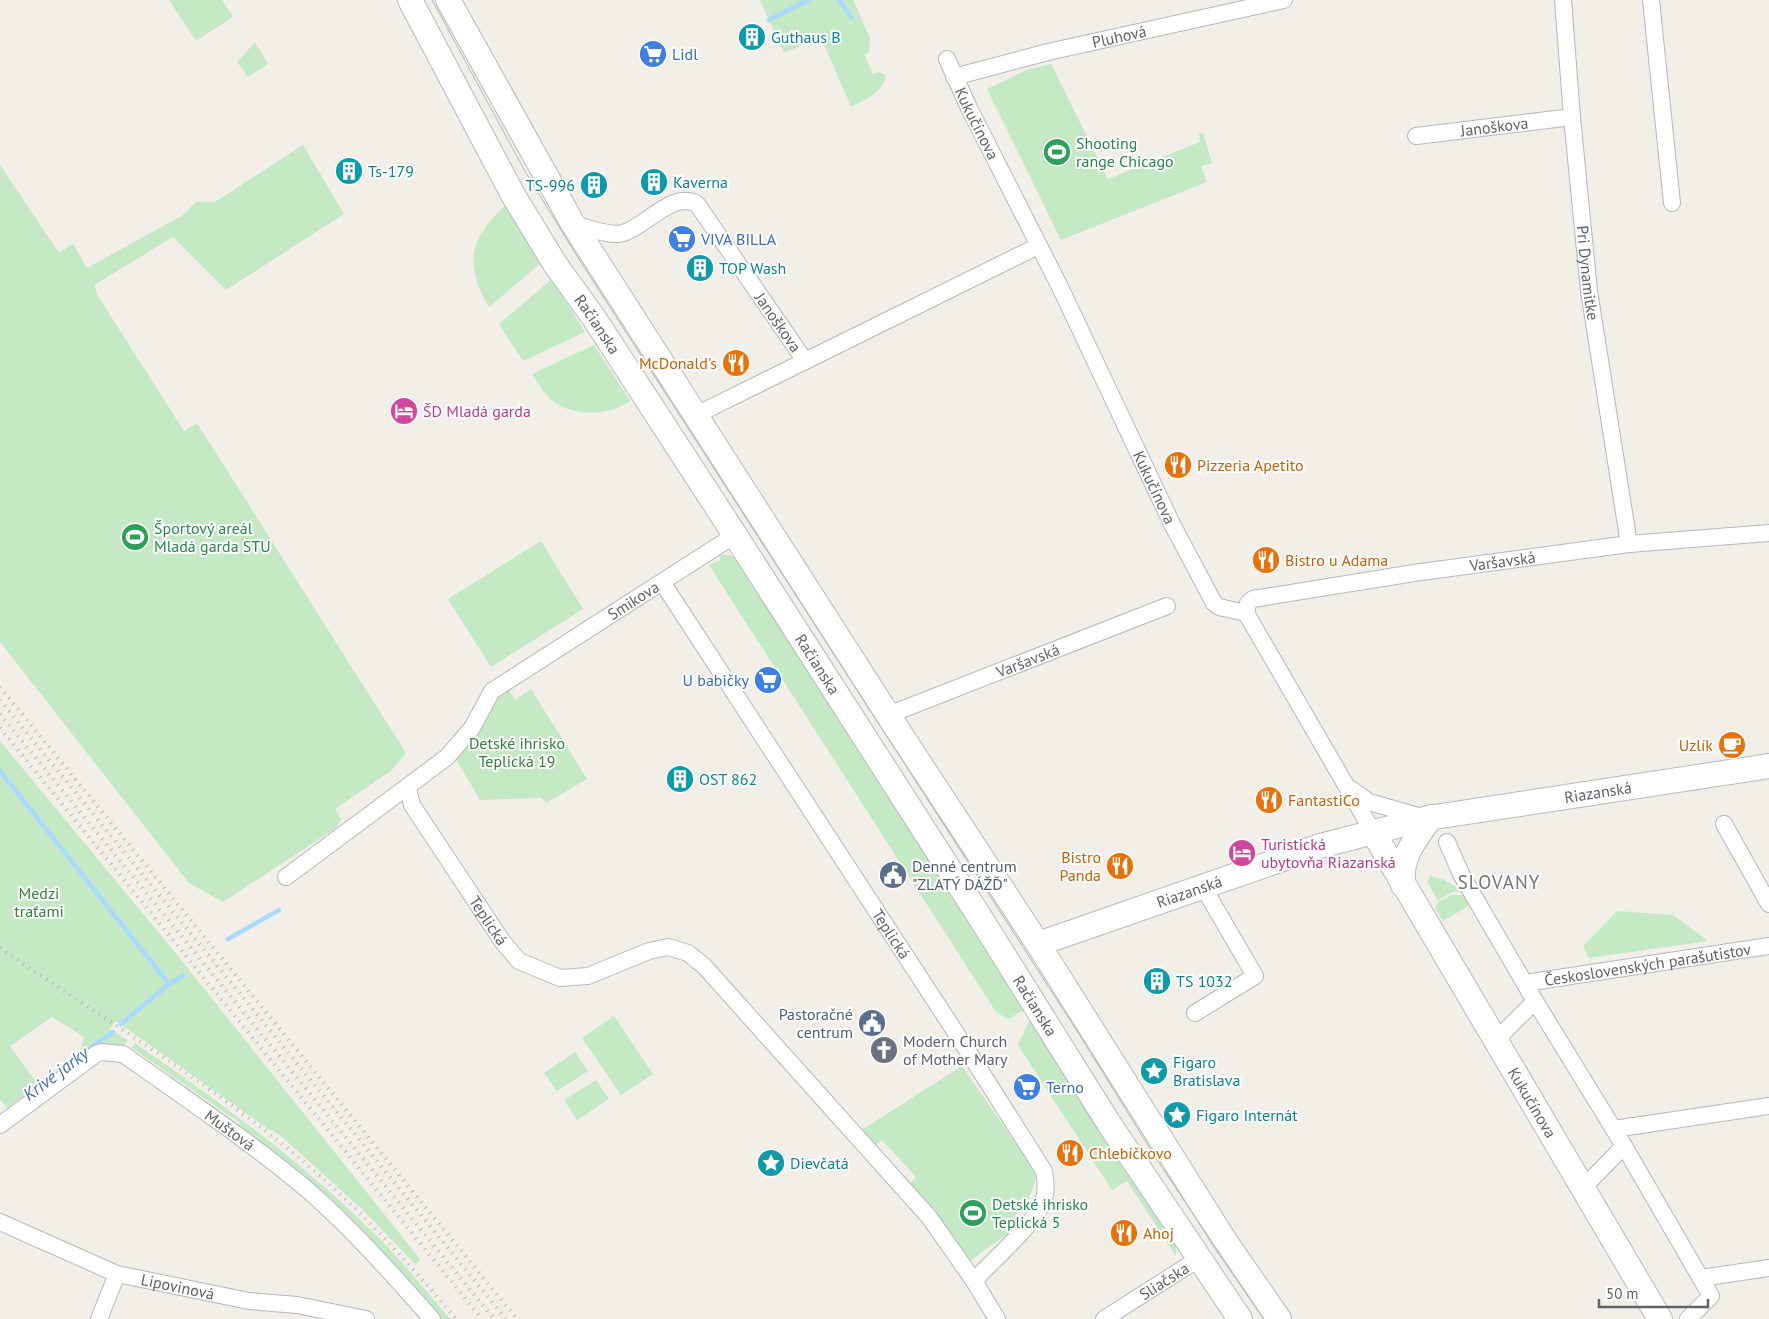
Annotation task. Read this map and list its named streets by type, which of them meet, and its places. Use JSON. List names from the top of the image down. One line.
{"streets":{"main road":["Kukučínova","Račianska","Riazanská"],"street":["Pluhová","Janoškova","Pri Dynamitke","Varšavská","Smikova","Teplická","Československých parašutistov","Muštová","Sliačska","Lipovinová"]},"crossings":[["Pluhová","Kukučínova"],["Kukučínova","Janoškova"],["Kukučínova","Varšavská"],["Kukučínova","Riazanská"],["Janoškova","Pri Dynamitke"],["Janoškova","Račianska"],["Pri Dynamitke","Varšavská"],["Račianska","Varšavská"],["Račianska","Smikova"],["Račianska","Riazanská"],["Račianska","Sliačska"],["Smikova","Teplická"]],"districts":["SLOVANY"],"water":["Krivé jarky"],"parks":["Detské ihrisko Teplická 19","Medzi traťami"],"places":{"building":["Guthaus B","Ts-179","Kaverna","TS-996","TOP Wash","OST 862","TS 1032"],"supermarket":["Lidl","VIVA BILLA","U babičky","Terno"],"sports":["Shooting range Chicago","Športový areál Mladá garda STU","Detské ihrisko Teplická 5"],"restaurant":["McDonald's","Pizzeria Apetito","Bistro u Adama","FantastiCo","Bistro Panda","Chlebíčkovo","Ahoj"],"hotel":["ŠD Mladá garda","Turistická ubytovňa Riazanská"],"cafe":["Uzlík"],"public building":["Denné centrum \"ZLATÝ DÁŽĎ\"","Pastoračné centrum"],"church":["Modern Church of Mother Mary"],"place":["Figaro Bratislava","Figaro Internát","Dievčatá"]},"scale_bar":"50 m"}
